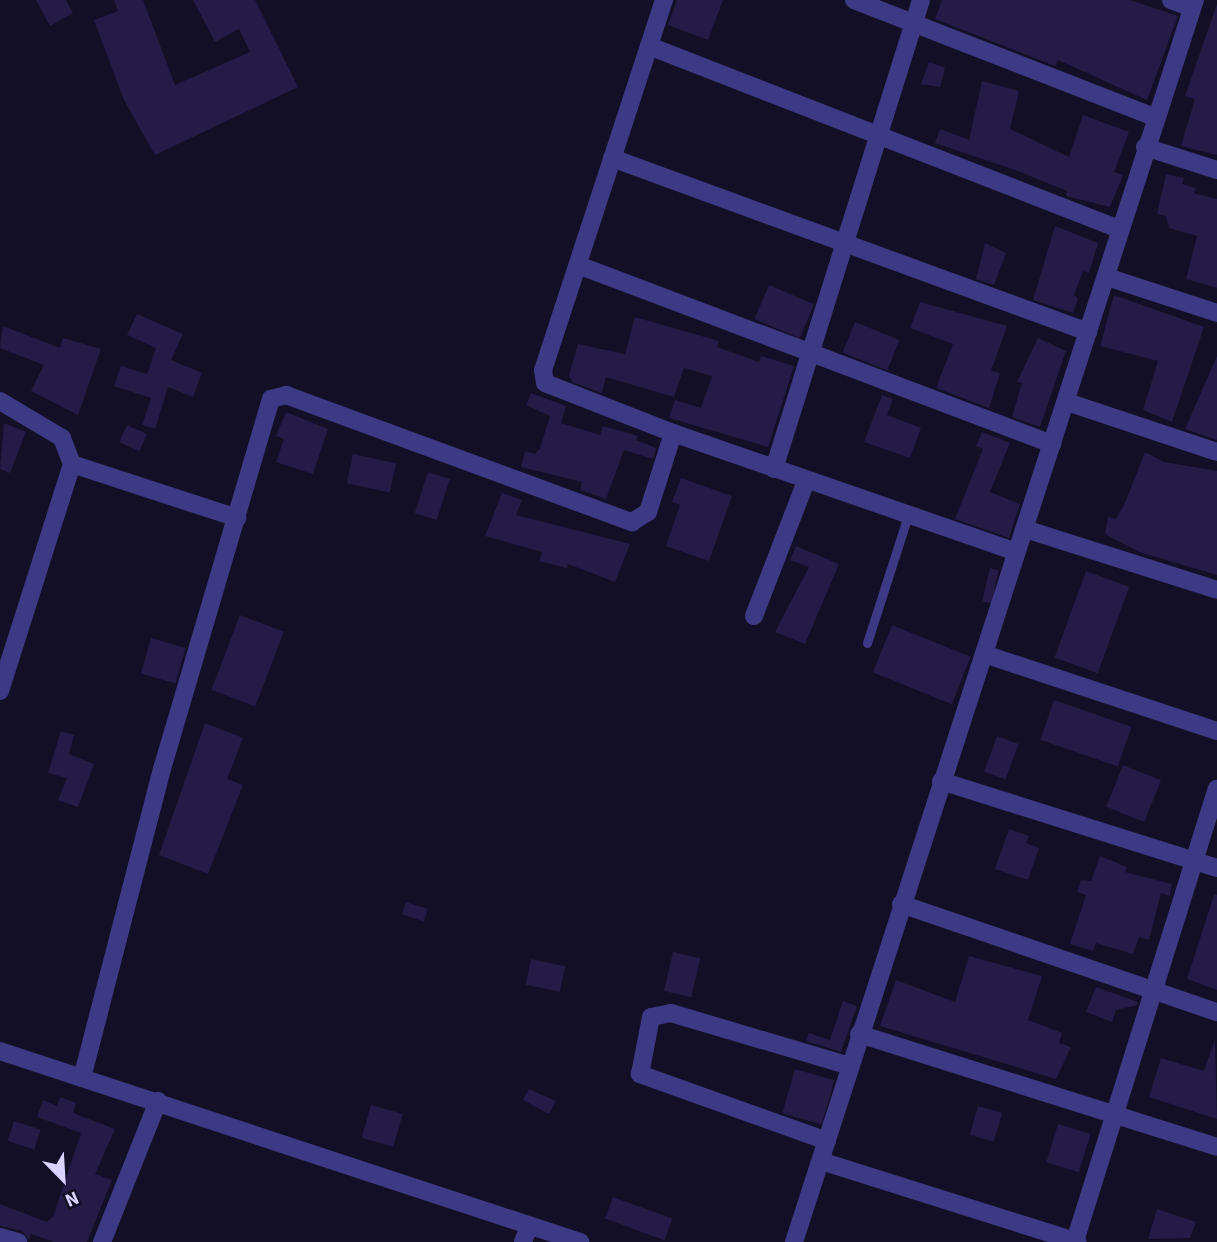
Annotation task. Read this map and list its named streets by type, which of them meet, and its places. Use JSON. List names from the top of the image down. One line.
{"north":"bottom right"}
